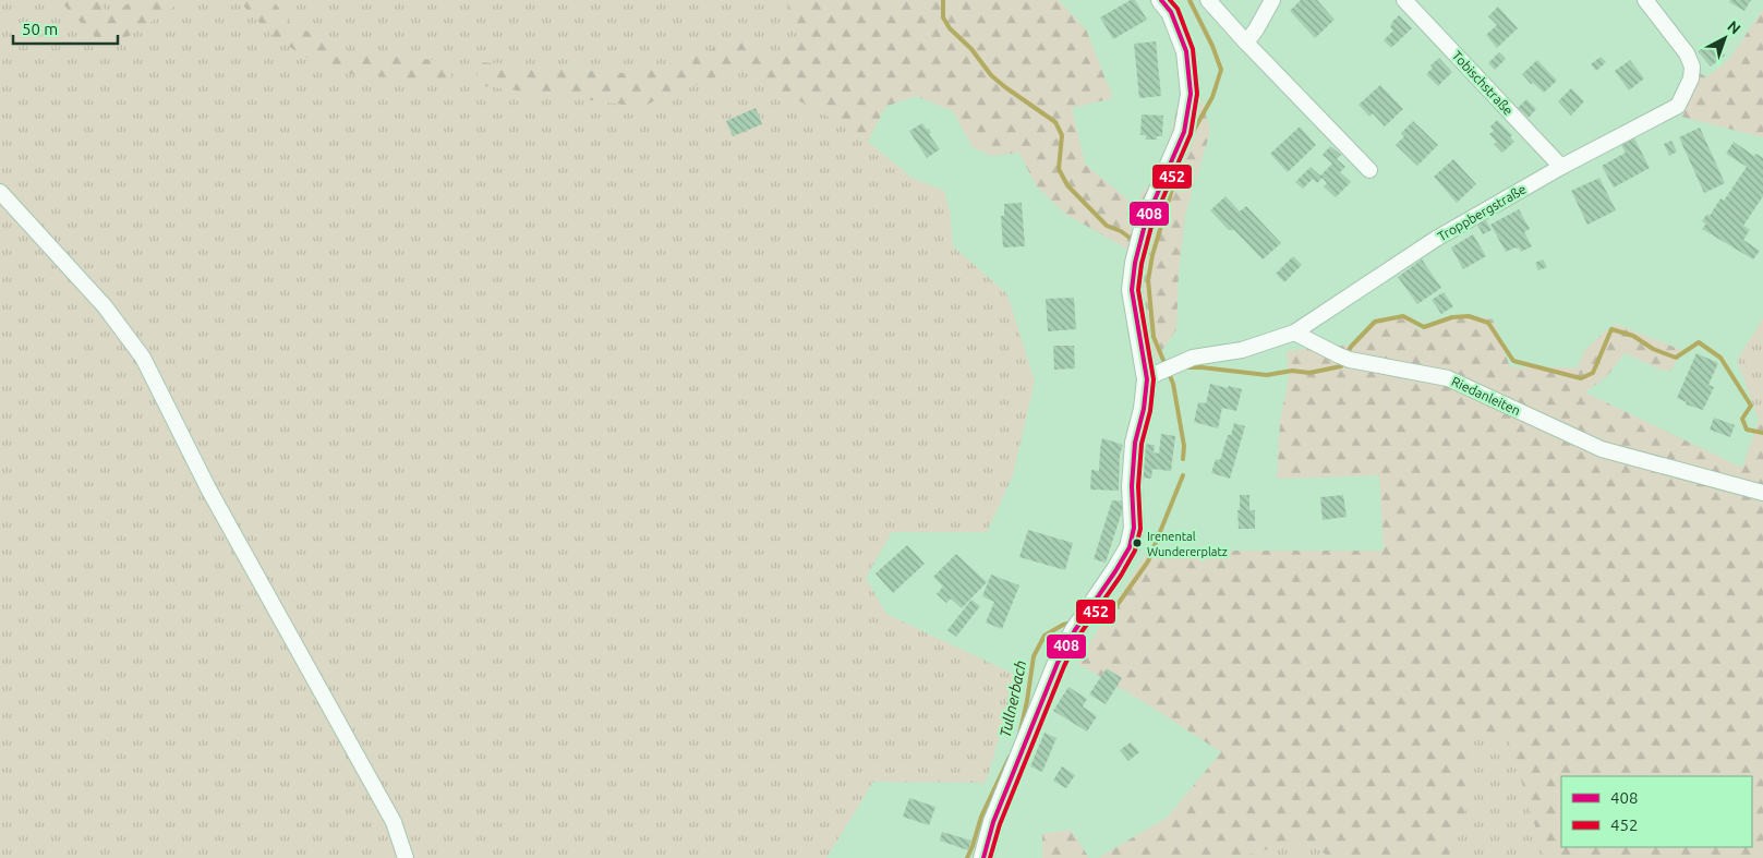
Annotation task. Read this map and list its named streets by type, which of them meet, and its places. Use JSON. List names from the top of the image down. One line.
{"streets":{"street":["Tobischstraße","Troppbergstraße","Riedanleiten"]},"crossings":[["Tobischstraße","Troppbergstraße"],["Troppbergstraße","Riedanleiten"]],"water":["Tullnerbach"],"places":["Irenental Wundererplatz"],"lines":["transit line 408","transit line 452"],"legend":["408","452"],"scale_bar":"50 m","north":"top right"}
